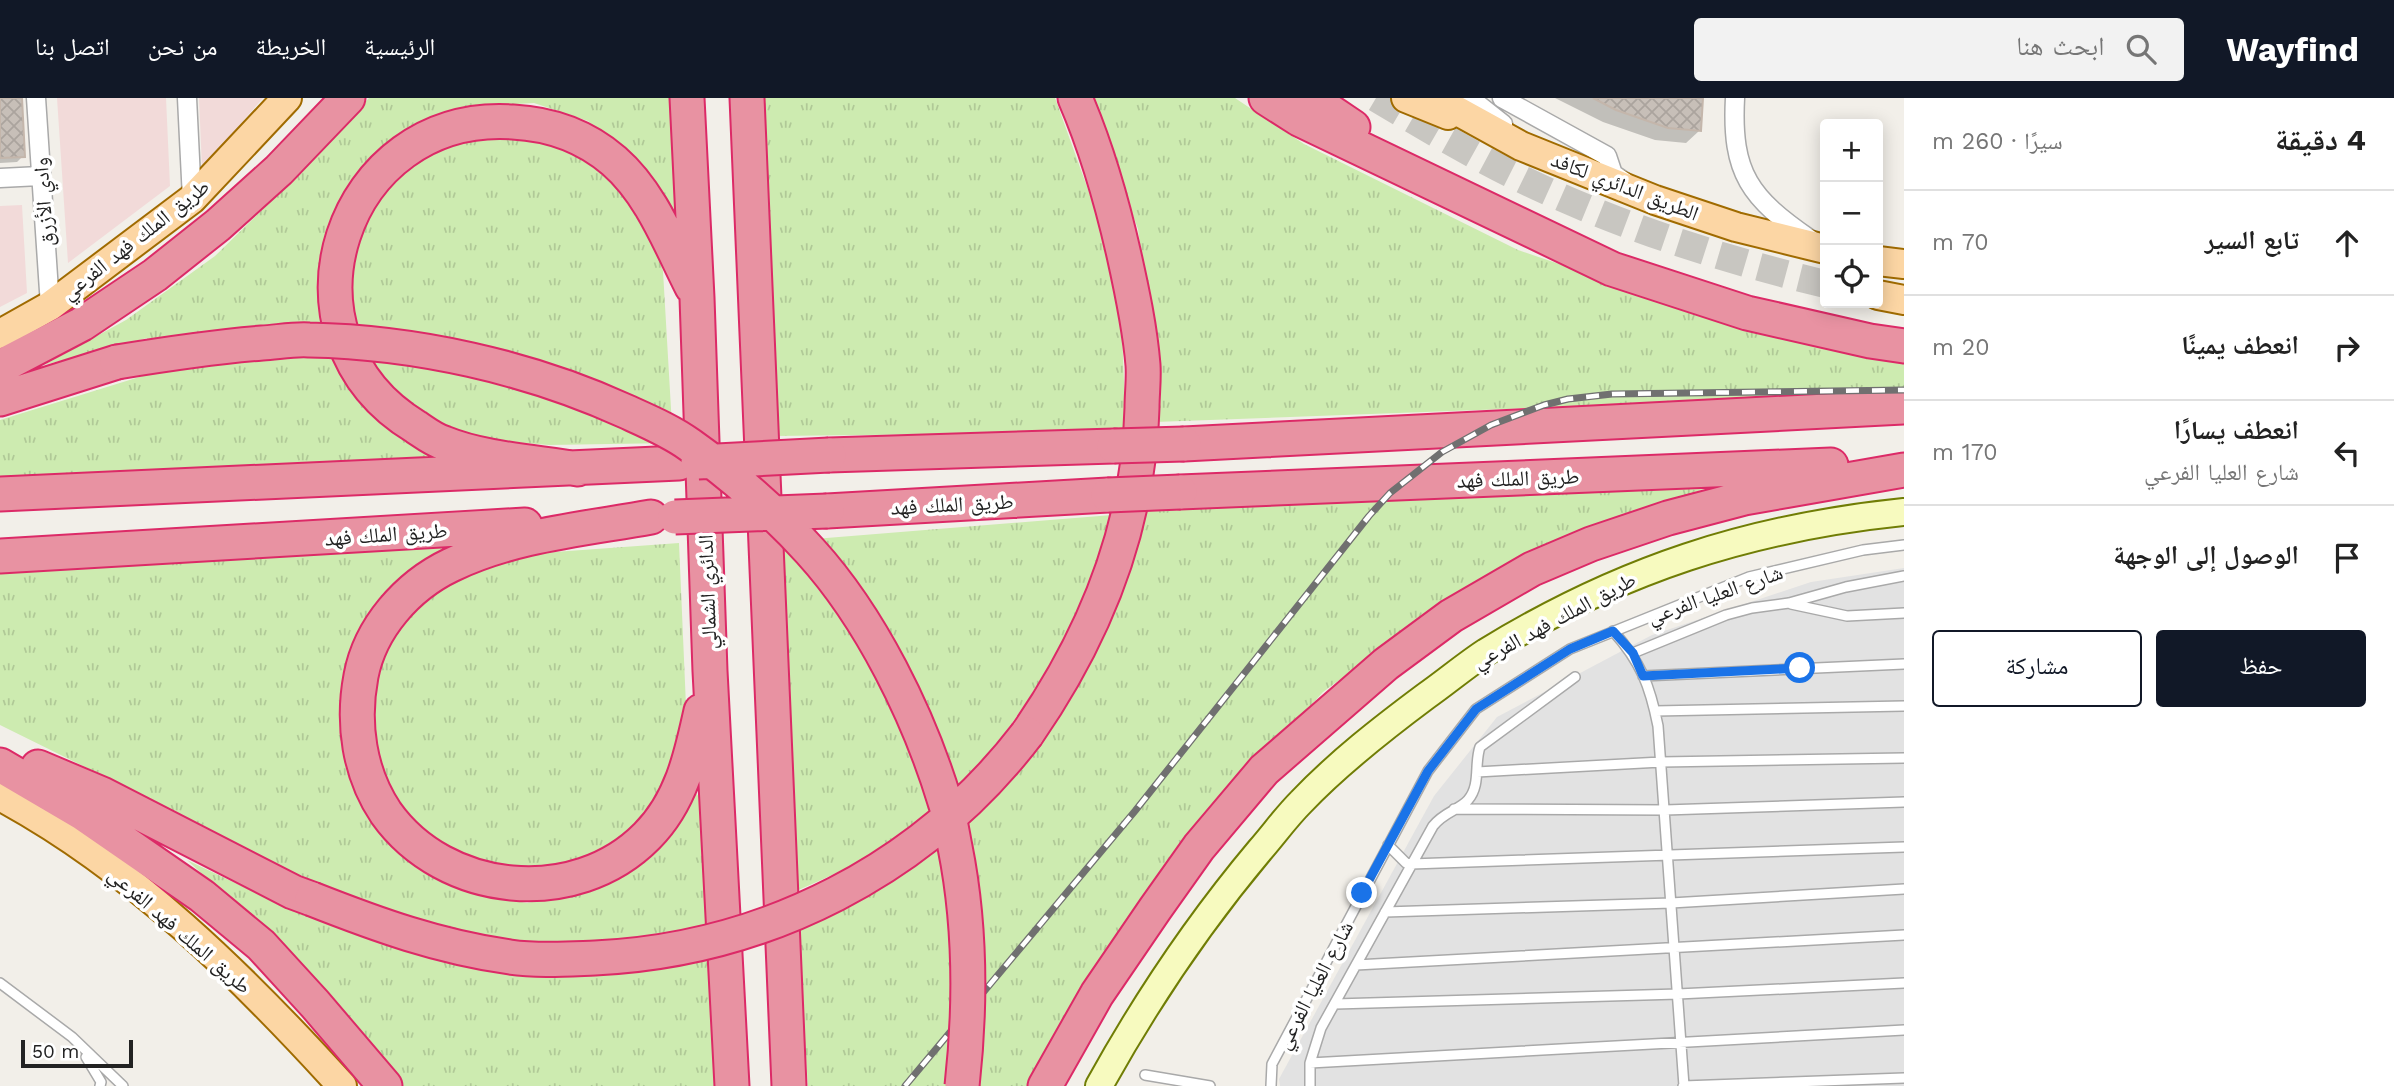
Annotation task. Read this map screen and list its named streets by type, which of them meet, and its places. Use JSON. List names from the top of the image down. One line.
{"streets":{"highway":["طريق الملك فهد","الدائري الشمالي"],"main road":["الطريق الدائري لكافد","طريق الملك فهد الفرعي"],"street":["وادي الأزرق"],"lane":["شارع العليا الفرعي"]},"crossings":[["وادي الأزرق","طريق الملك فهد الفرعي"]],"scale_bar":"50 m","page":{"header":"Wayfind","search":"ابحث هنا","nav":["الرئيسية","الخريطة","من نحن","اتصل بنا"],"heading":["4 دقيقة","سيرًا · 260 m"],"map_buttons":["+","−"],"list":[["تابع السير","70 m"],["انعطف يمينًا","20 m"],["انعطف يسارًا","شارع العليا الفرعي","170 m"],"الوصول إلى الوجهة"],"buttons":["حفظ","مشاركة"],"scale":"50 m"}}
